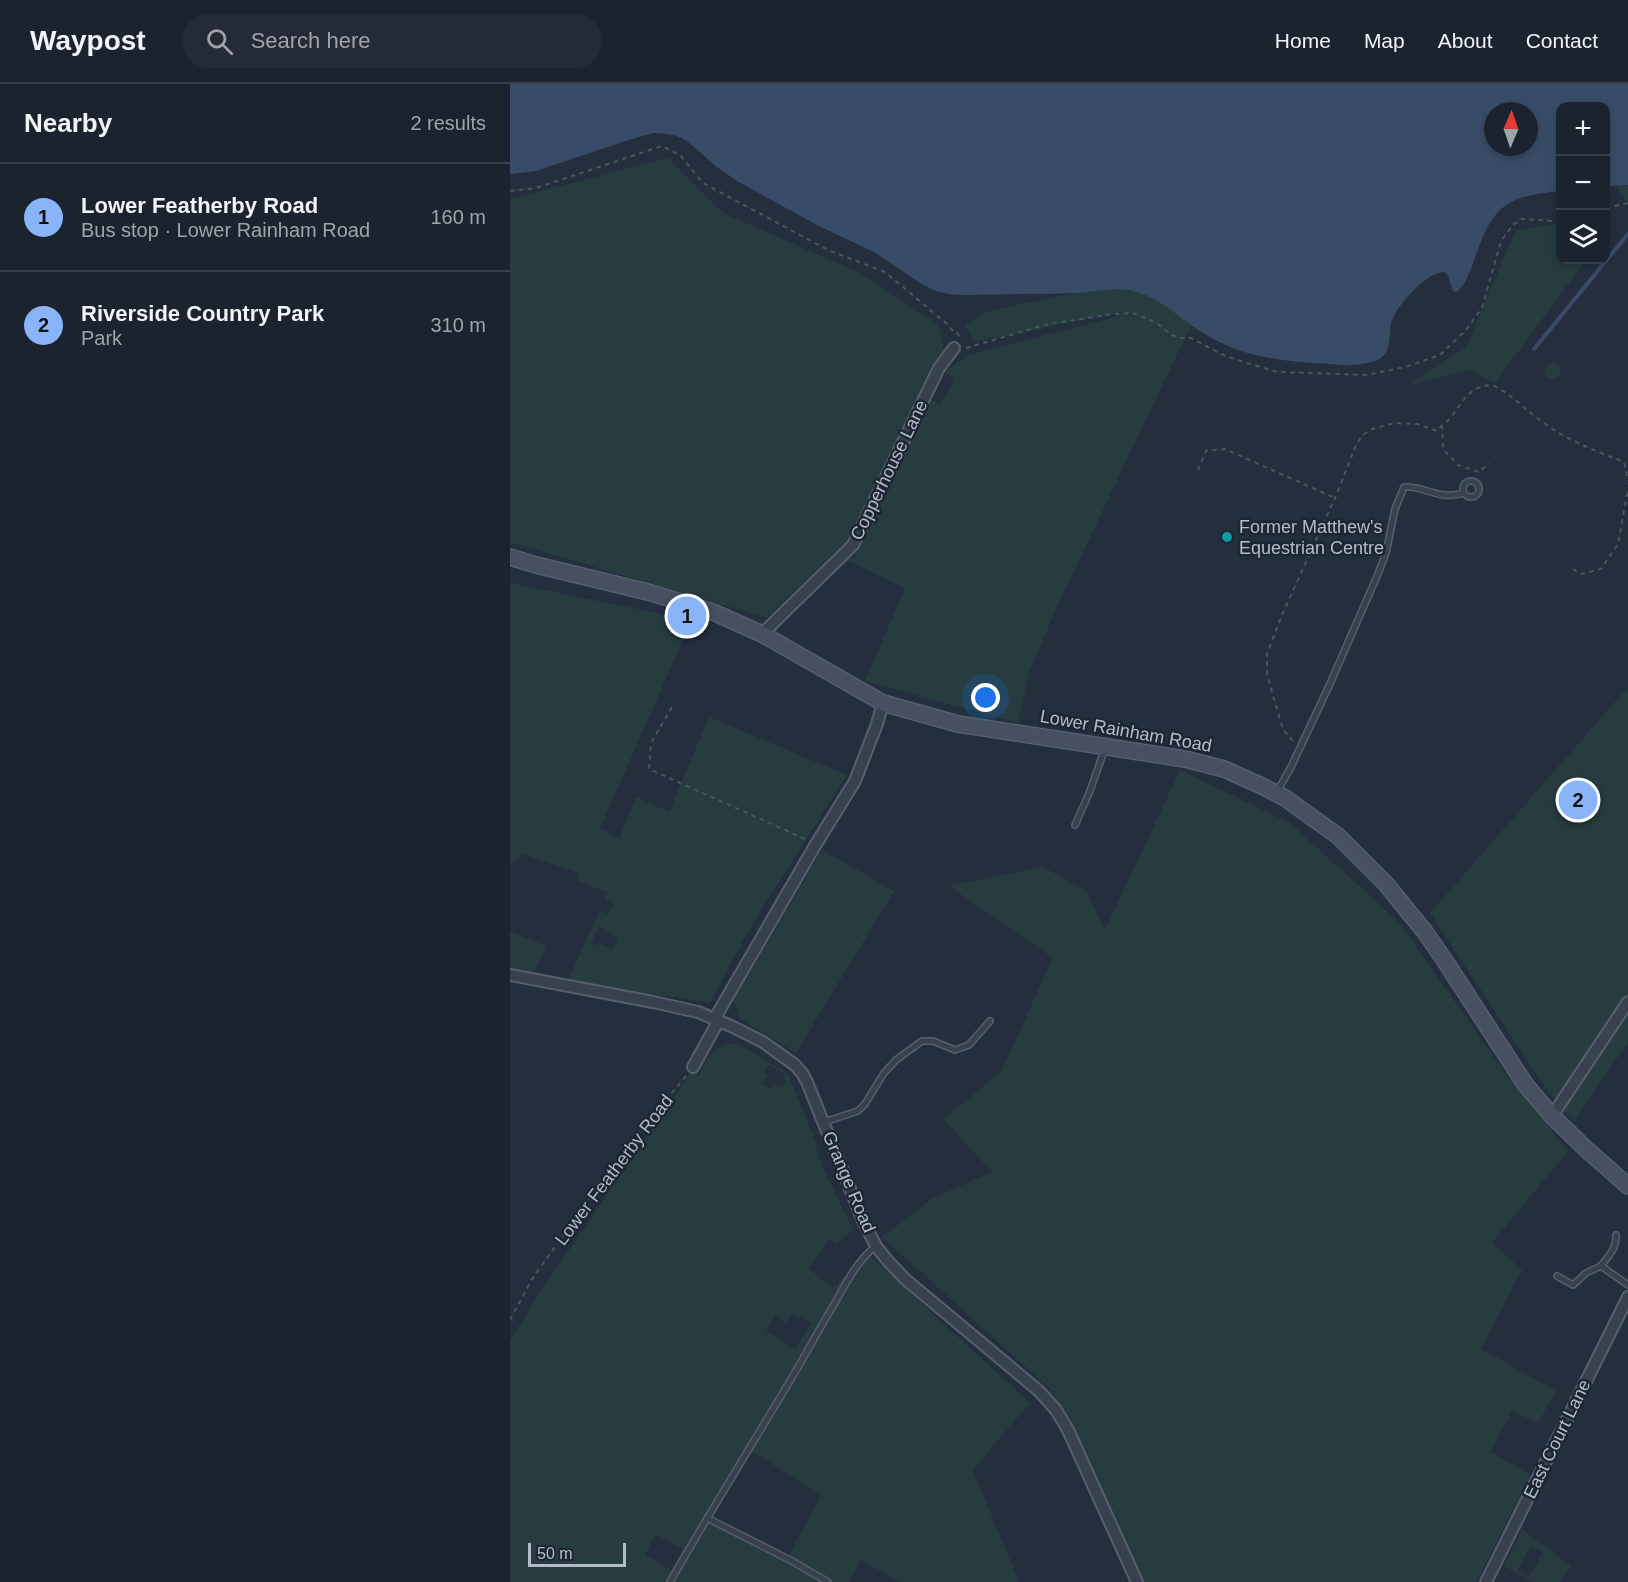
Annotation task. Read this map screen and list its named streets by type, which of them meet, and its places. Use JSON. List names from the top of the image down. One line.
{"streets":{"main road":["Lower Rainham Road"],"street":["Copperhouse Lane","Grange Road","East Court Lane"],"path":["Lower Featherby Road"]},"crossings":[["Copperhouse Lane","Lower Rainham Road"]],"places":["Former Matthew's Equestrian Centre"],"scale_bar":"50 m","north":"top","page":{"header":"Waypost","search":"Search here","nav":["Home","Map","About","Contact"],"heading":["Nearby","2 results"],"map_buttons":["+","−"],"list":[{"mark":"1","name":"Lower Featherby Road","note":"Bus stop · Lower Rainham Road","value":"160 m"},{"mark":"2","name":"Riverside Country Park","note":"Park","value":"310 m"}],"pins":["1","2"],"scale":"50 m"}}
